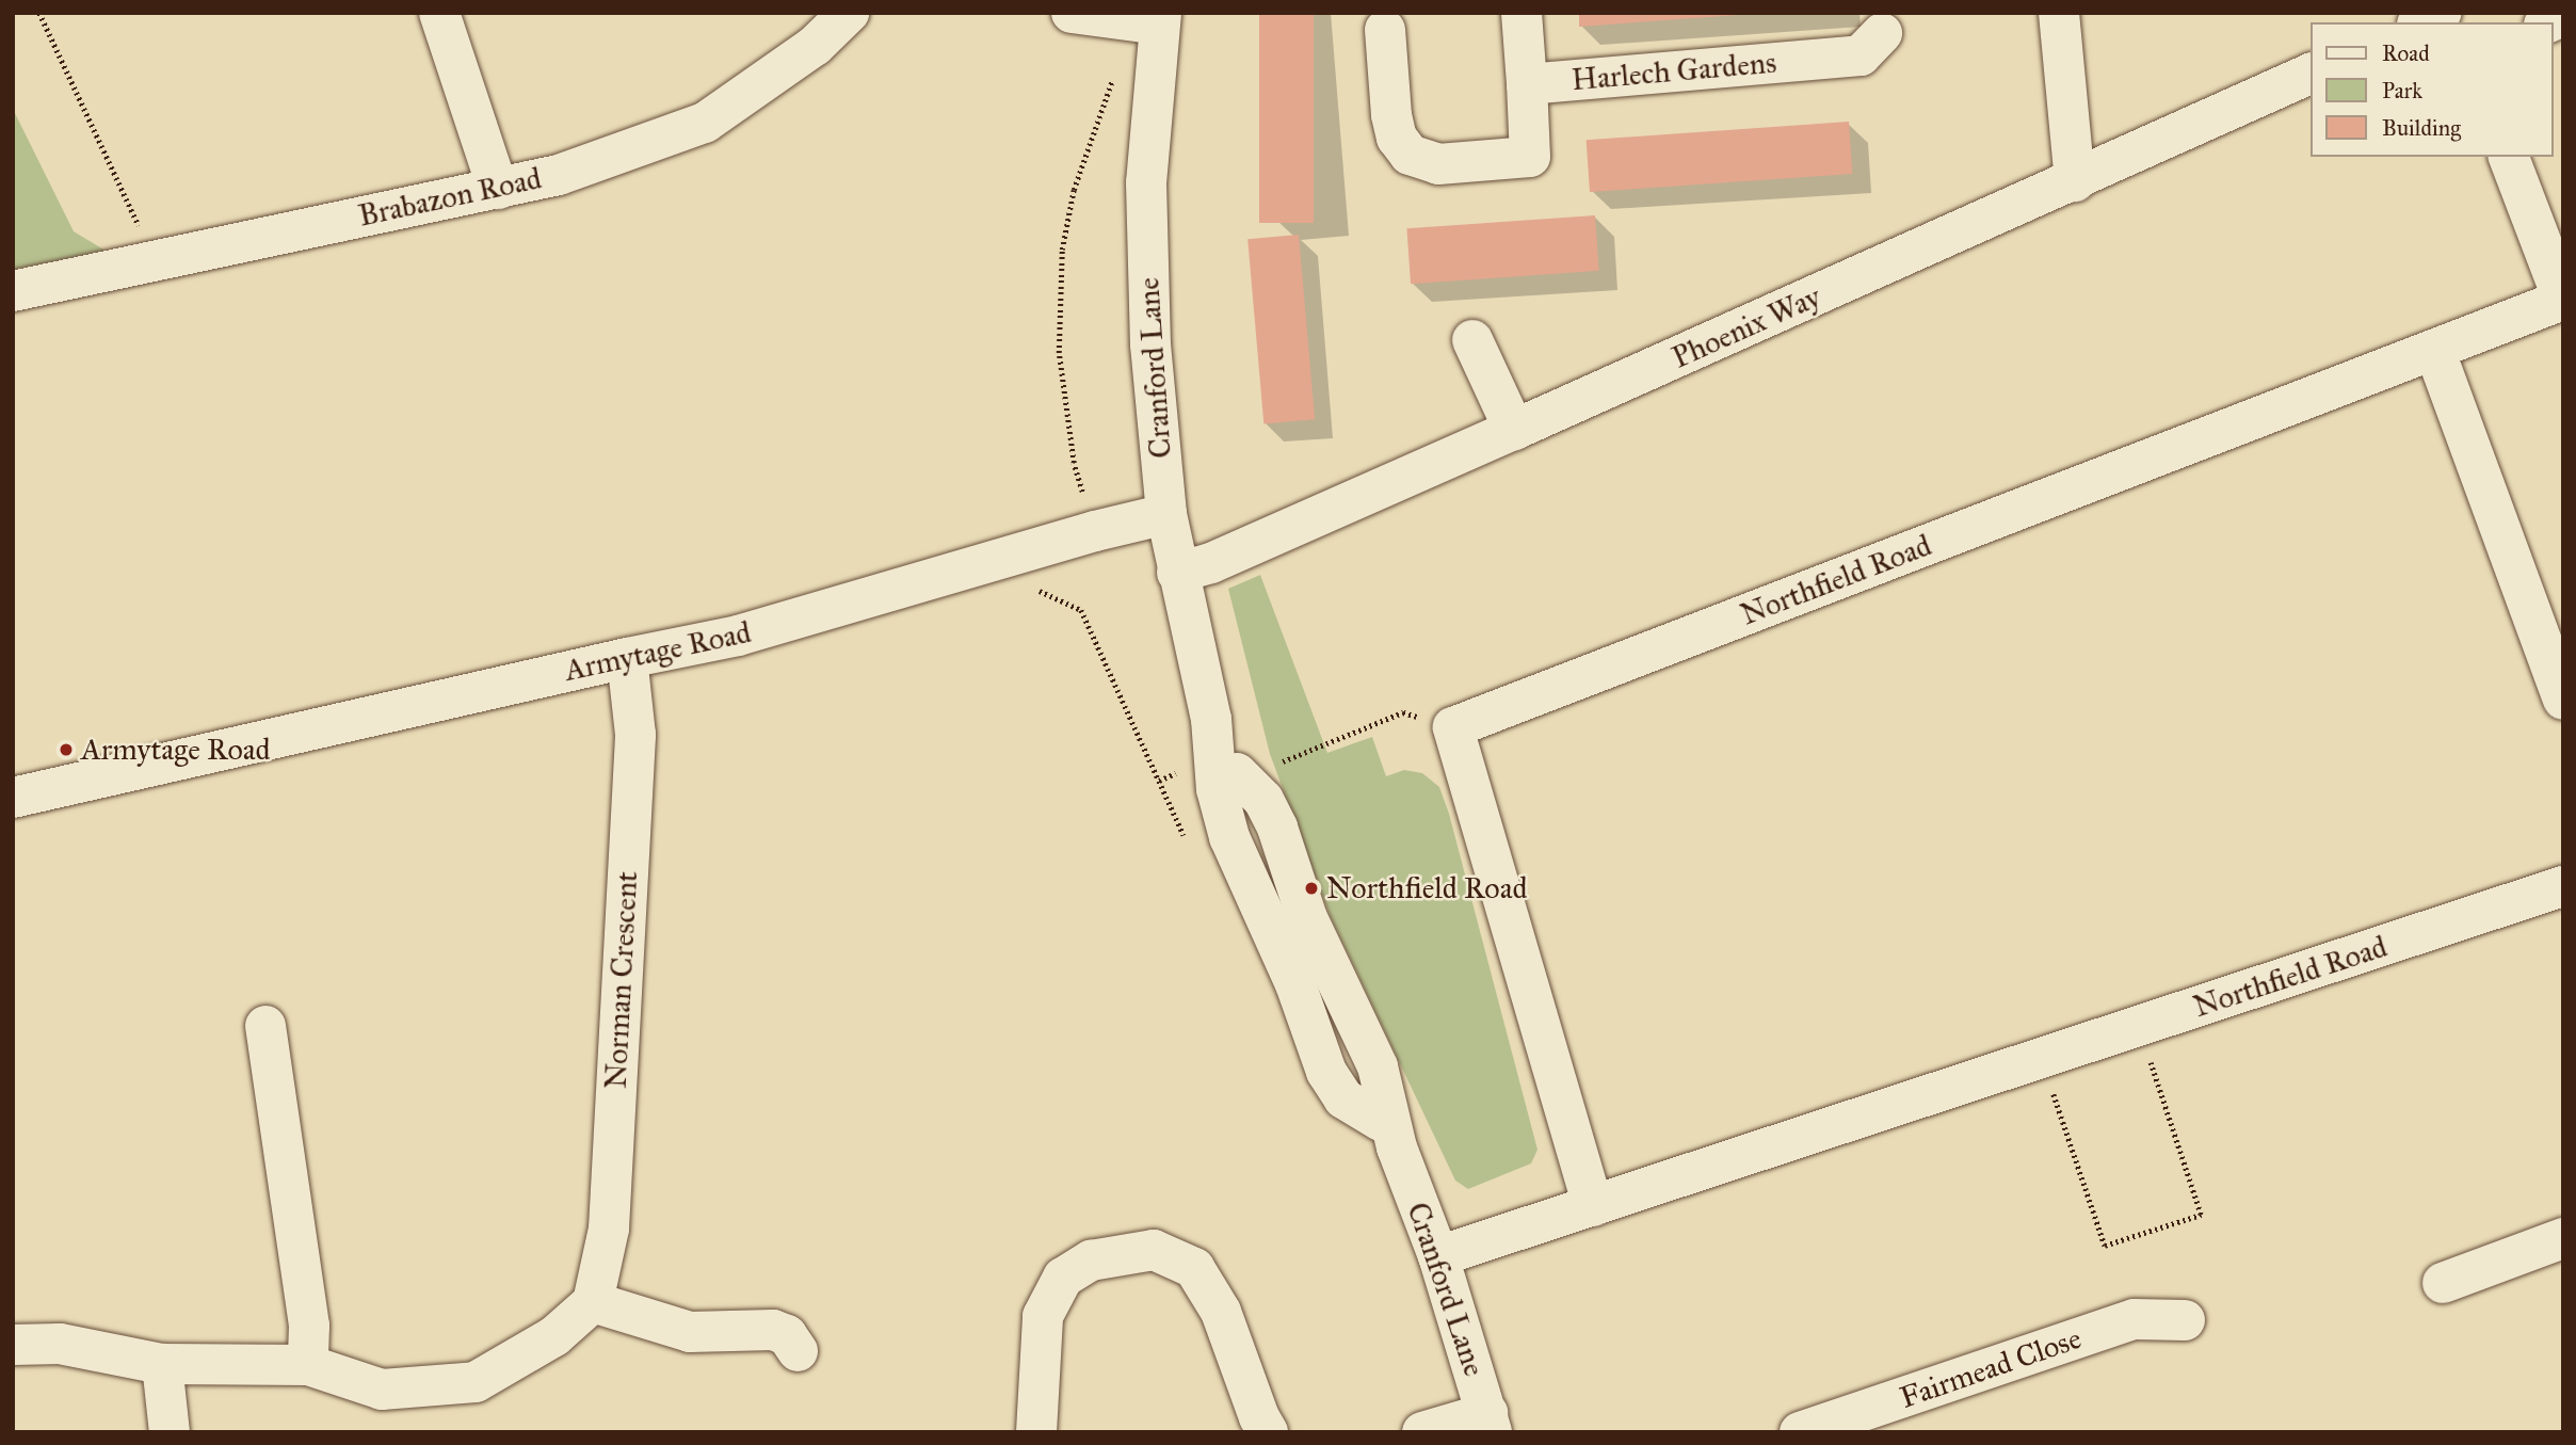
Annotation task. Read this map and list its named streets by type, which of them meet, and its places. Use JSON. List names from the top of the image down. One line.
{"streets":{"street":["Harlech Gardens","Brabazon Road","Phoenix Way","Cranford Lane","Northfield Road","Armytage Road","Norman Crescent","Fairmead Close"]},"crossings":[["Phoenix Way","Cranford Lane"],["Cranford Lane","Northfield Road"],["Cranford Lane","Armytage Road"],["Armytage Road","Norman Crescent"]],"places":["Armytage Road","Northfield Road"],"legend":["Road","Park","Building"]}
